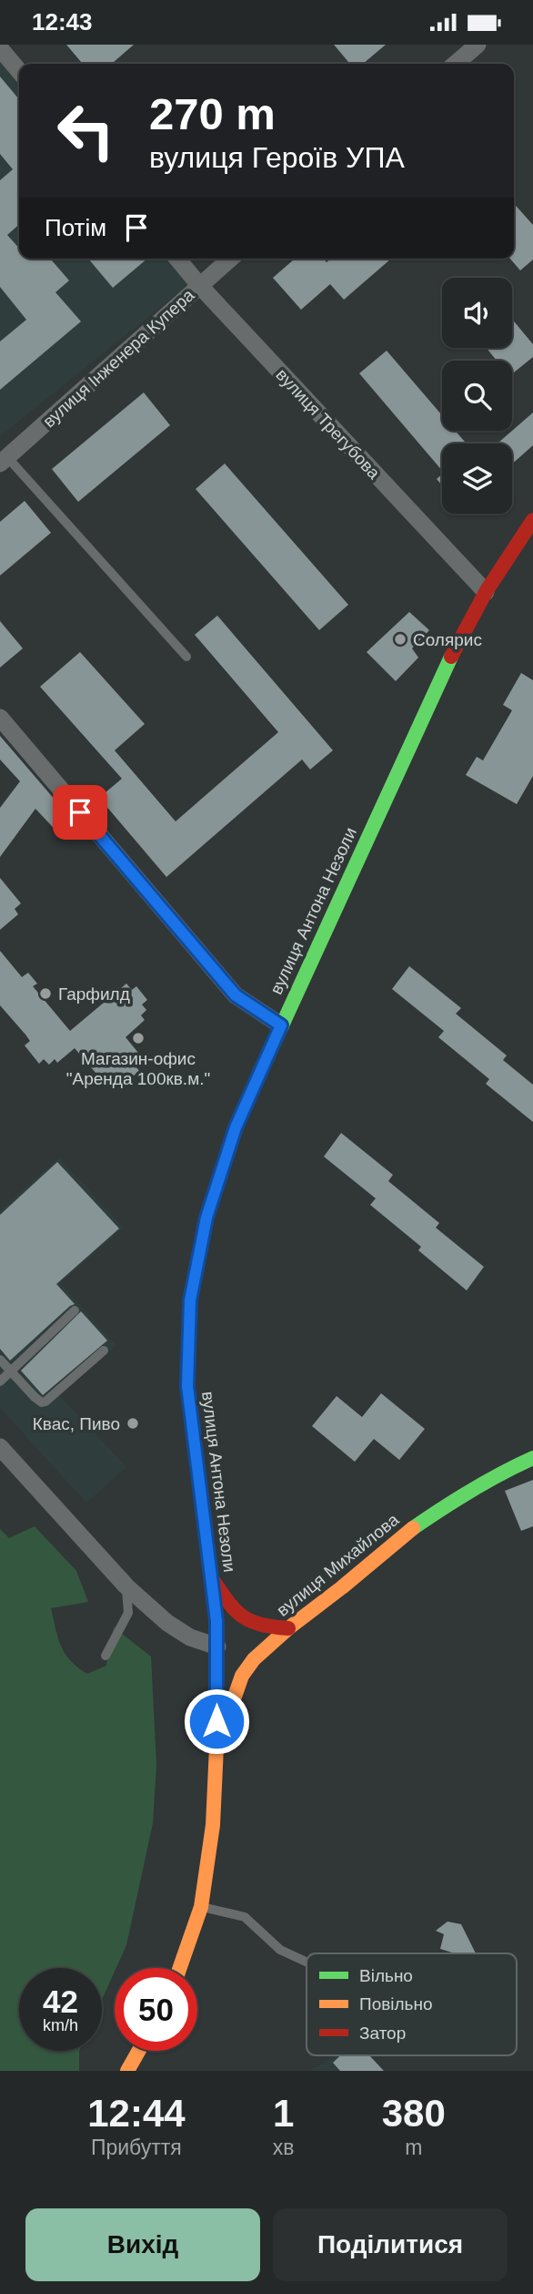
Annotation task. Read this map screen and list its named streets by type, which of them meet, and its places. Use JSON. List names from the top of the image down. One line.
{"streets":{"main road":["вулиця Антона Незоли","вулиця Михайлова"],"street":["вулиця Інженера Купера","вулиця Трегубова"]},"crossings":[["вулиця Інженера Купера","вулиця Трегубова"],["вулиця Трегубова","вулиця Антона Незоли"],["вулиця Антона Незоли","вулиця Михайлова"]],"places":["Солярис","Гарфилд","Магазин-офис \"Аренда 100кв.м.\"","Квас, Пиво"],"legend":["Вільно","Повільно","Затор"],"page":{"status":"12:43","turn":["270 m","вулиця Героїв УПА"],"then":"Потім","speed":"42 km/h","limit":"50","eta":["12:44","Прибуття","1","хв","380","m"],"buttons":["Вихід","Поділитися"]}}
